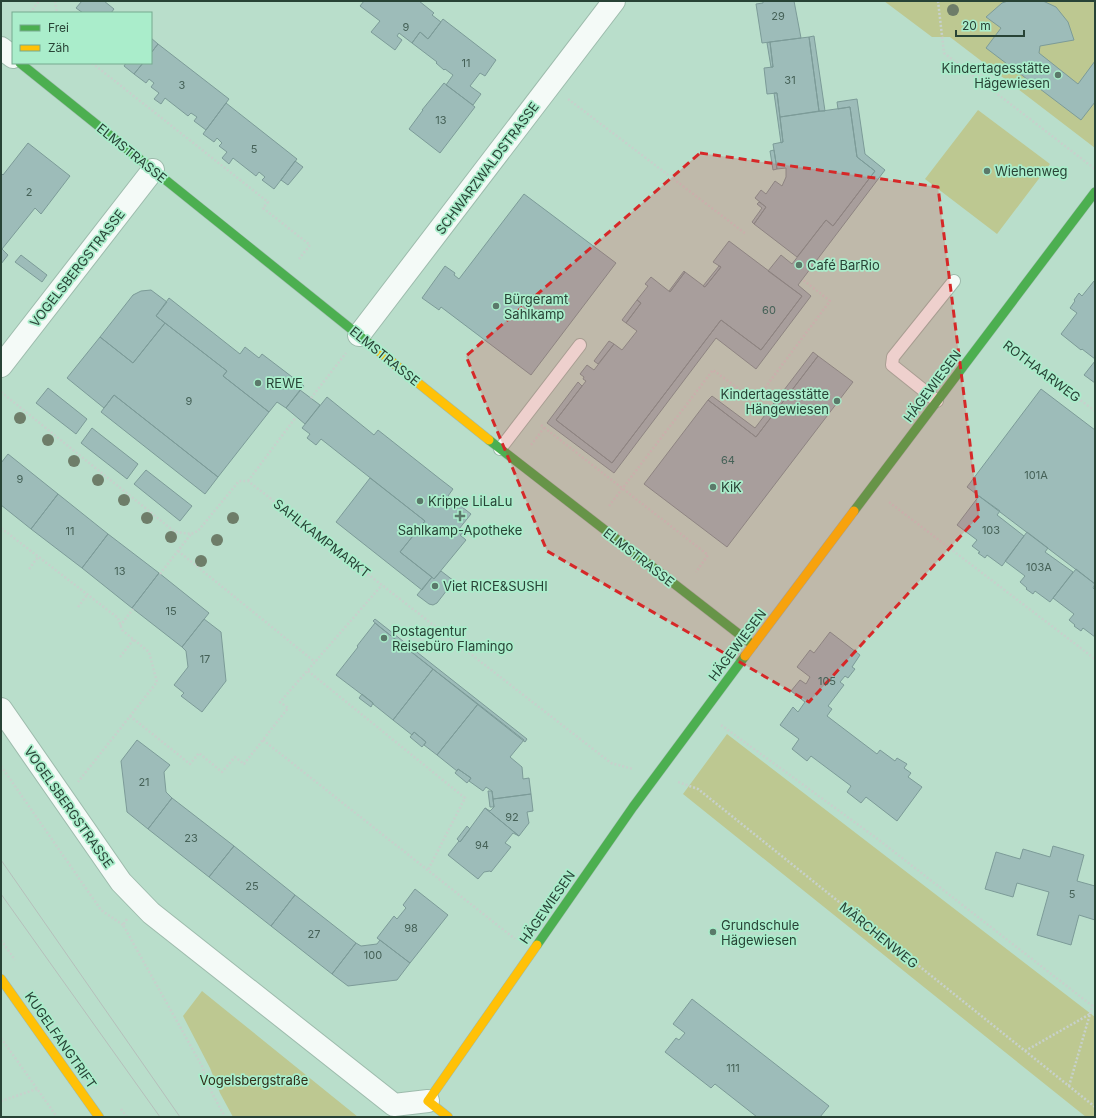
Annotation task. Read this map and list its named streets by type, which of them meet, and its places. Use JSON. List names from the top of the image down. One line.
{"streets":{"street":["ELMSTRASSE","SCHWARZWALDSTRASSE","VOGELSBERGSTRASSE","HÄGEWIESEN","KUGELFANGTRIFT"],"path":["ROTHAARWEG","SAHLKAMPMARKT","MÄRCHENWEG"]},"crossings":[["ELMSTRASSE","SCHWARZWALDSTRASSE"],["ELMSTRASSE","VOGELSBERGSTRASSE"],["ELMSTRASSE","HÄGEWIESEN"],["VOGELSBERGSTRASSE","HÄGEWIESEN"],["ROTHAARWEG","HÄGEWIESEN"],["HÄGEWIESEN","SAHLKAMPMARKT"],["HÄGEWIESEN","MÄRCHENWEG"],["SAHLKAMPMARKT","MÄRCHENWEG"]],"parks":["Vogelsbergstraße"],"places":{"other":["Kindertagesstätte Hägewiesen","Wiehenweg","Café BarRio","Bürgeramt Sahlkamp","REWE","Kindertagesstätte Hängewiesen","KiK","Krippe LiLaLu","Viet RICE&SUSHI","Postagentur Reisebüro Flamingo","Grundschule Hägewiesen"],"health":["Sahlkamp-Apotheke"]},"house_numbers":["29","9","11","31","3","13","5","2","60","9","64","101A","9","103","11","103A","13","15","17","105","21","92","23","94","25","5","98","27","100","111"],"legend":["Frei","Zäh"],"scale_bar":"20 m"}
